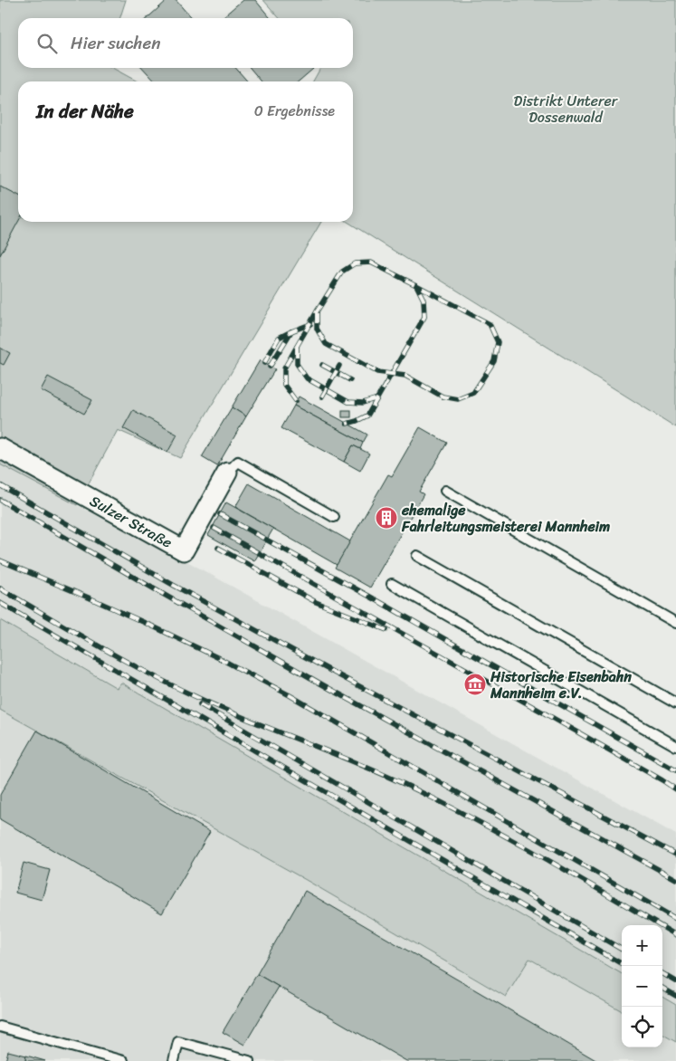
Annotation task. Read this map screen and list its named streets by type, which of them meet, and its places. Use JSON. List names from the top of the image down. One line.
{"streets":{"street":["Sulzer Straße"]},"parks":["Distrikt Unterer Dossenwald"],"places":{"building":["ehemalige Fahrleitungsmeisterei Mannheim"],"museum":["Historische Eisenbahn Mannheim e.V."]},"page":{"search":"Hier suchen","heading":["In der Nähe","0 Ergebnisse"],"map_buttons":["+","−"]}}
